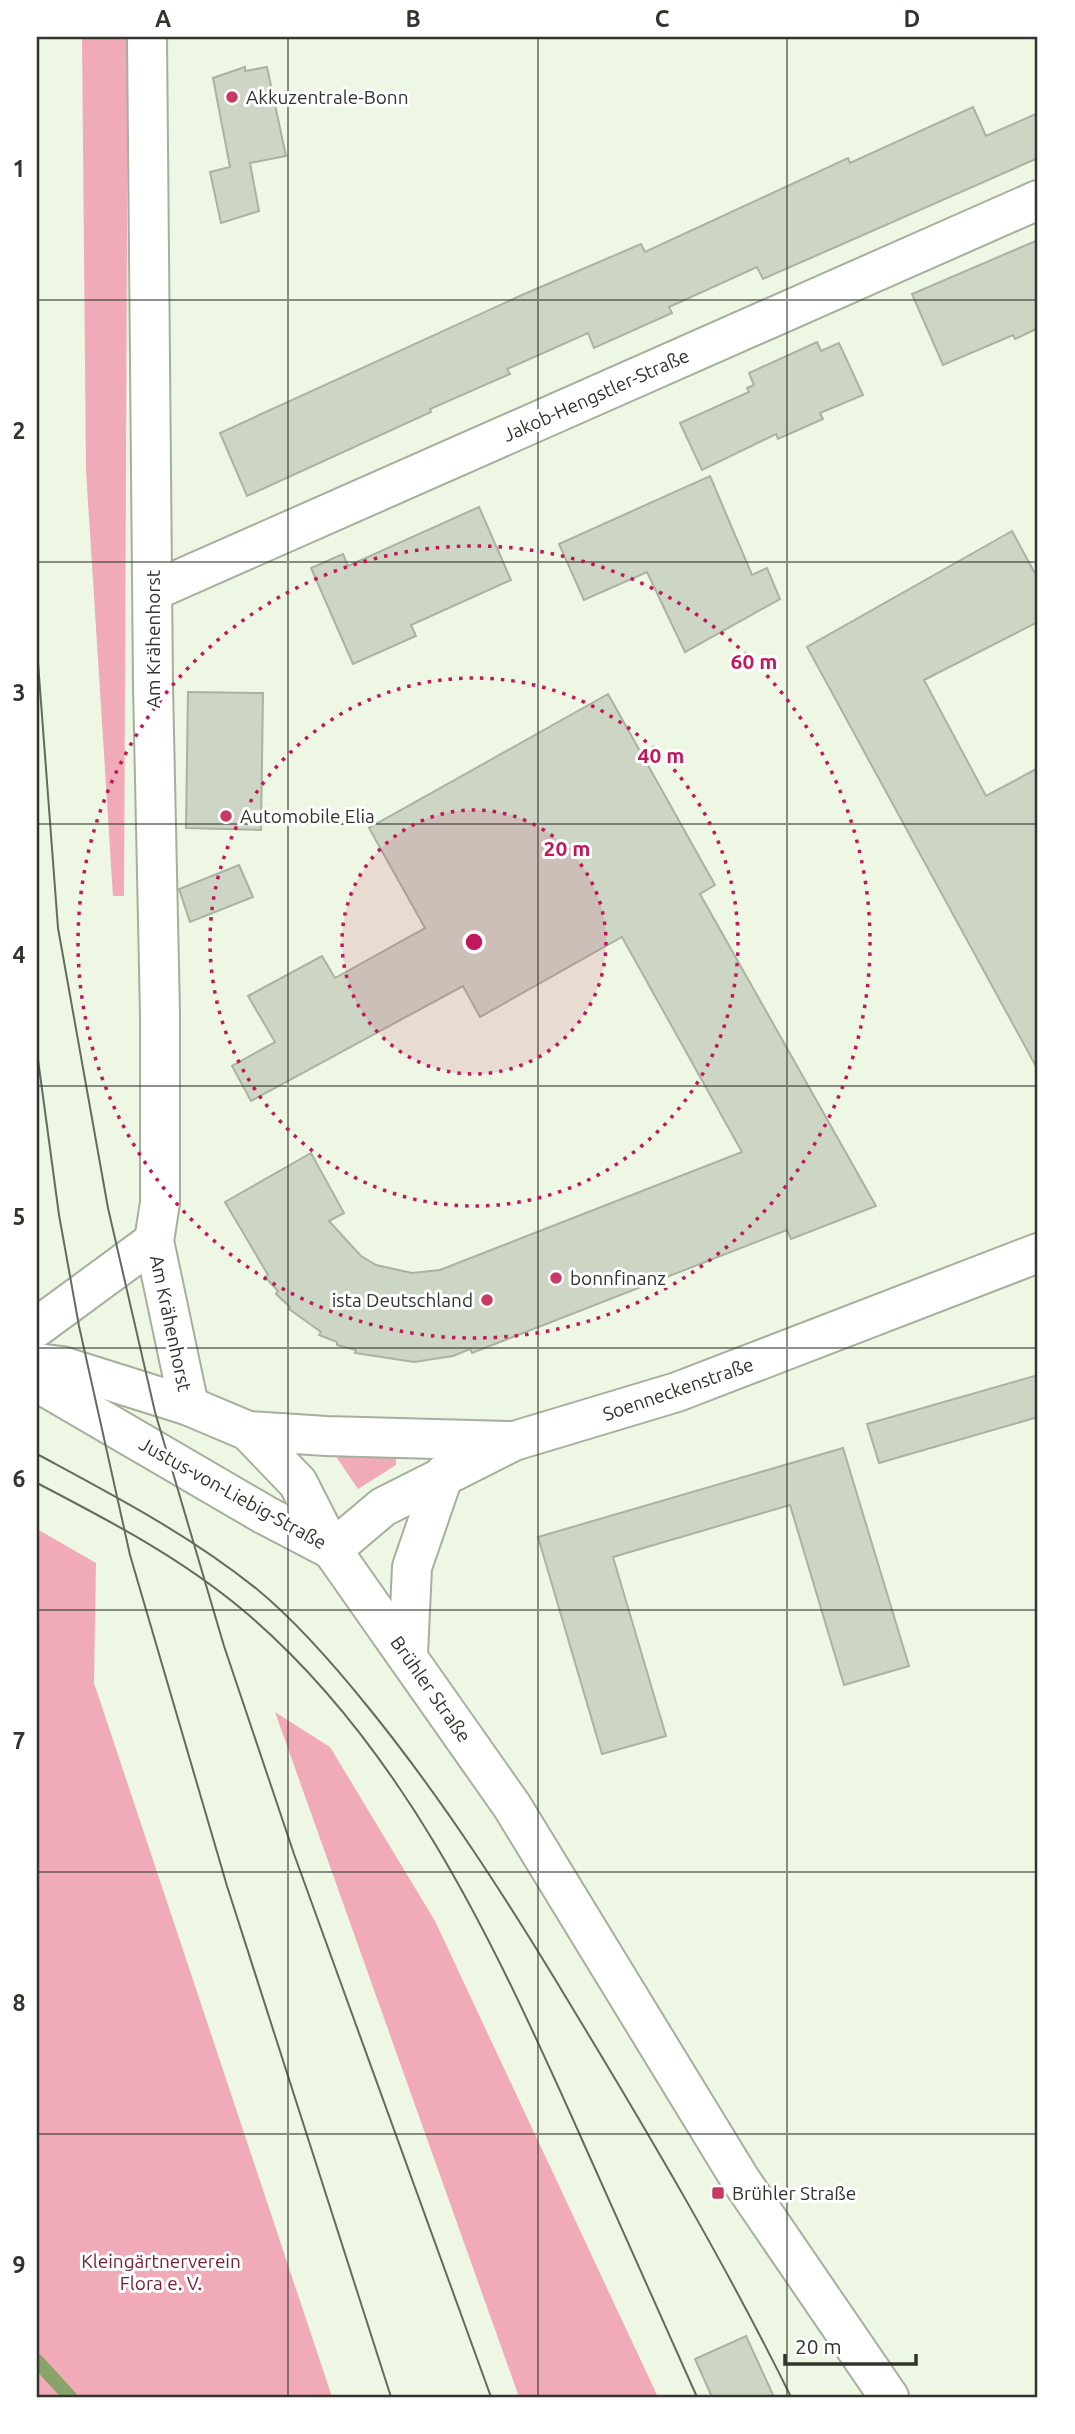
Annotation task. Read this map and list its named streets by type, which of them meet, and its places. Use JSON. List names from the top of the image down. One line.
{"streets":{"street":["Jakob-Hengstler-Straße","Am Krähenhorst","Soenneckenstraße","Justus-von-Liebig-Straße","Brühler Straße"]},"crossings":[["Jakob-Hengstler-Straße","Am Krähenhorst"],["Am Krähenhorst","Justus-von-Liebig-Straße"],["Soenneckenstraße","Justus-von-Liebig-Straße"],["Soenneckenstraße","Brühler Straße"],["Justus-von-Liebig-Straße","Brühler Straße"]],"parks":["Kleingärtnerverein Flora e. V."],"places":{"other":["Akkuzentrale-Bonn","Automobile Elia","bonnfinanz","ista Deutschland"],"transit":["Brühler Straße"]},"scale_bar":"20 m","grid":{"columns":["A","B","C","D"],"rows":["1","2","3","4","5","6","7","8","9"]},"rings":["60 m","40 m","20 m"]}
